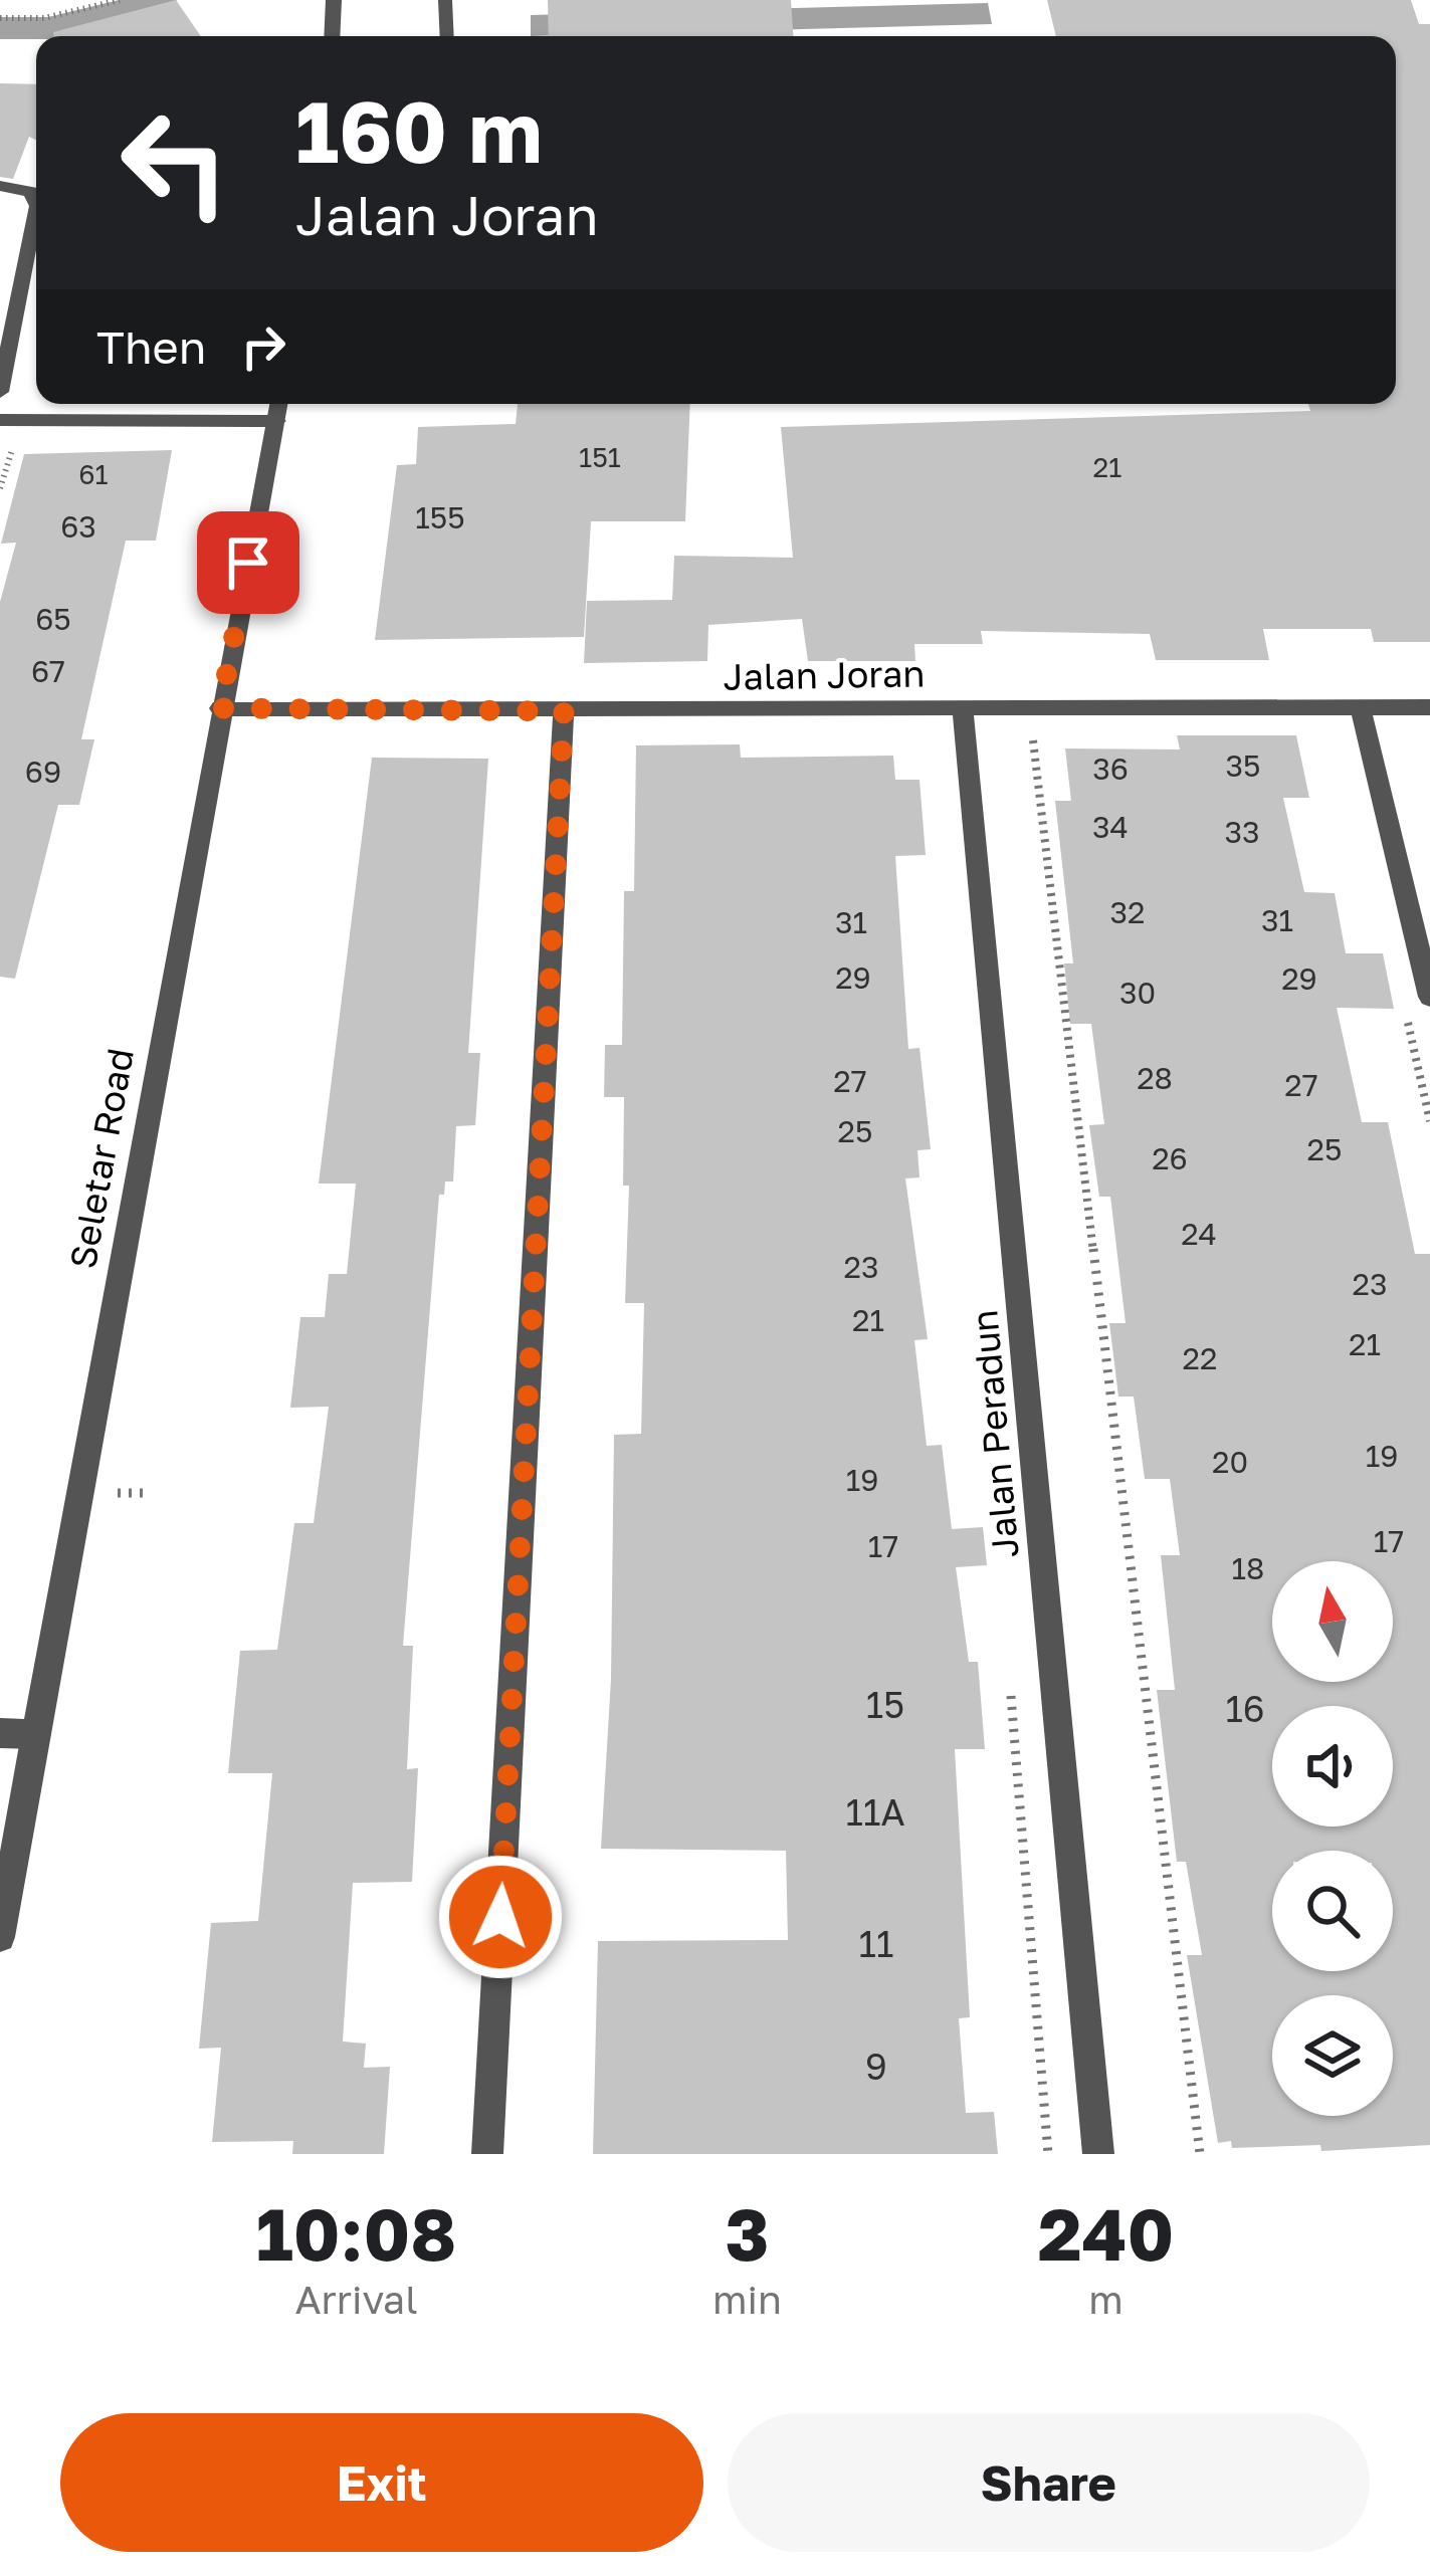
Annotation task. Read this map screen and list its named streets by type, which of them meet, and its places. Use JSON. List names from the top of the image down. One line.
{"streets":{"street":["Jalan Joran","Seletar Road","Jalan Peradun"]},"crossings":[["Jalan Joran","Seletar Road"],["Jalan Joran","Jalan Peradun"]],"house_numbers":["151","21","61","155","63","65","67","35","36","69","34","33","32","31","31","29","29","30","28","27","27","25","25","26","24","23","23","21","21","22","19","20","19","17","17","18","15","16","11A","11","9"],"north":"top","page":{"turn":["160 m","Jalan Joran"],"then":"Then","eta":["10:08","Arrival","3","min","240","m"],"buttons":["Exit","Share"]}}
